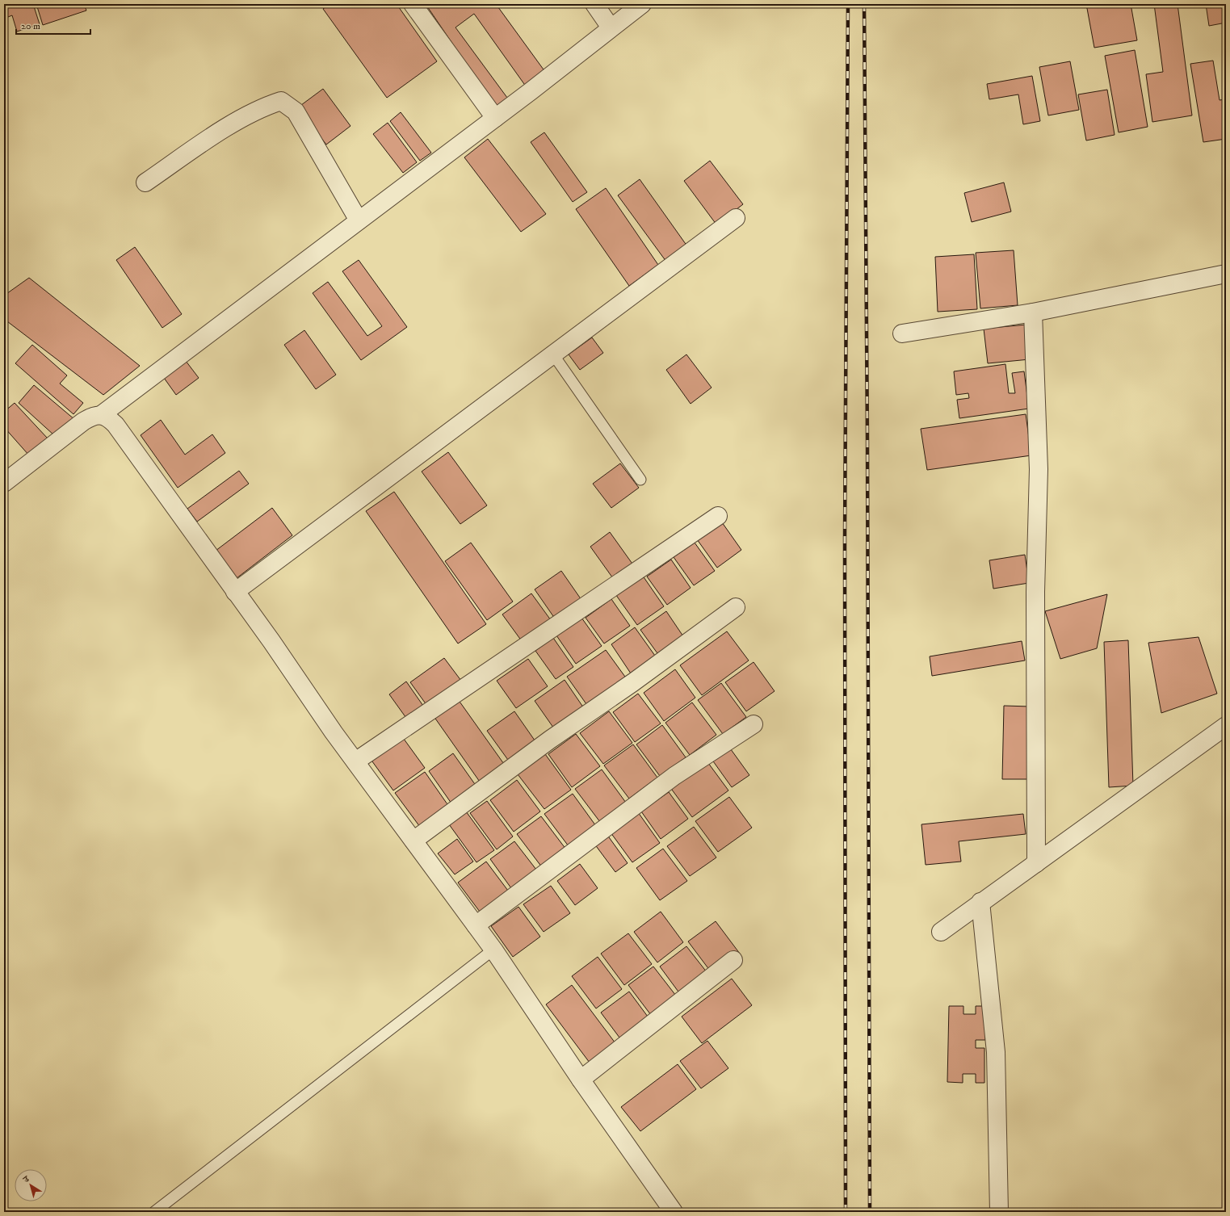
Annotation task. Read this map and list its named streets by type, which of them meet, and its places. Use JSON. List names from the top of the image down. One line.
{"scale_bar":"20 m","north":"top left"}
